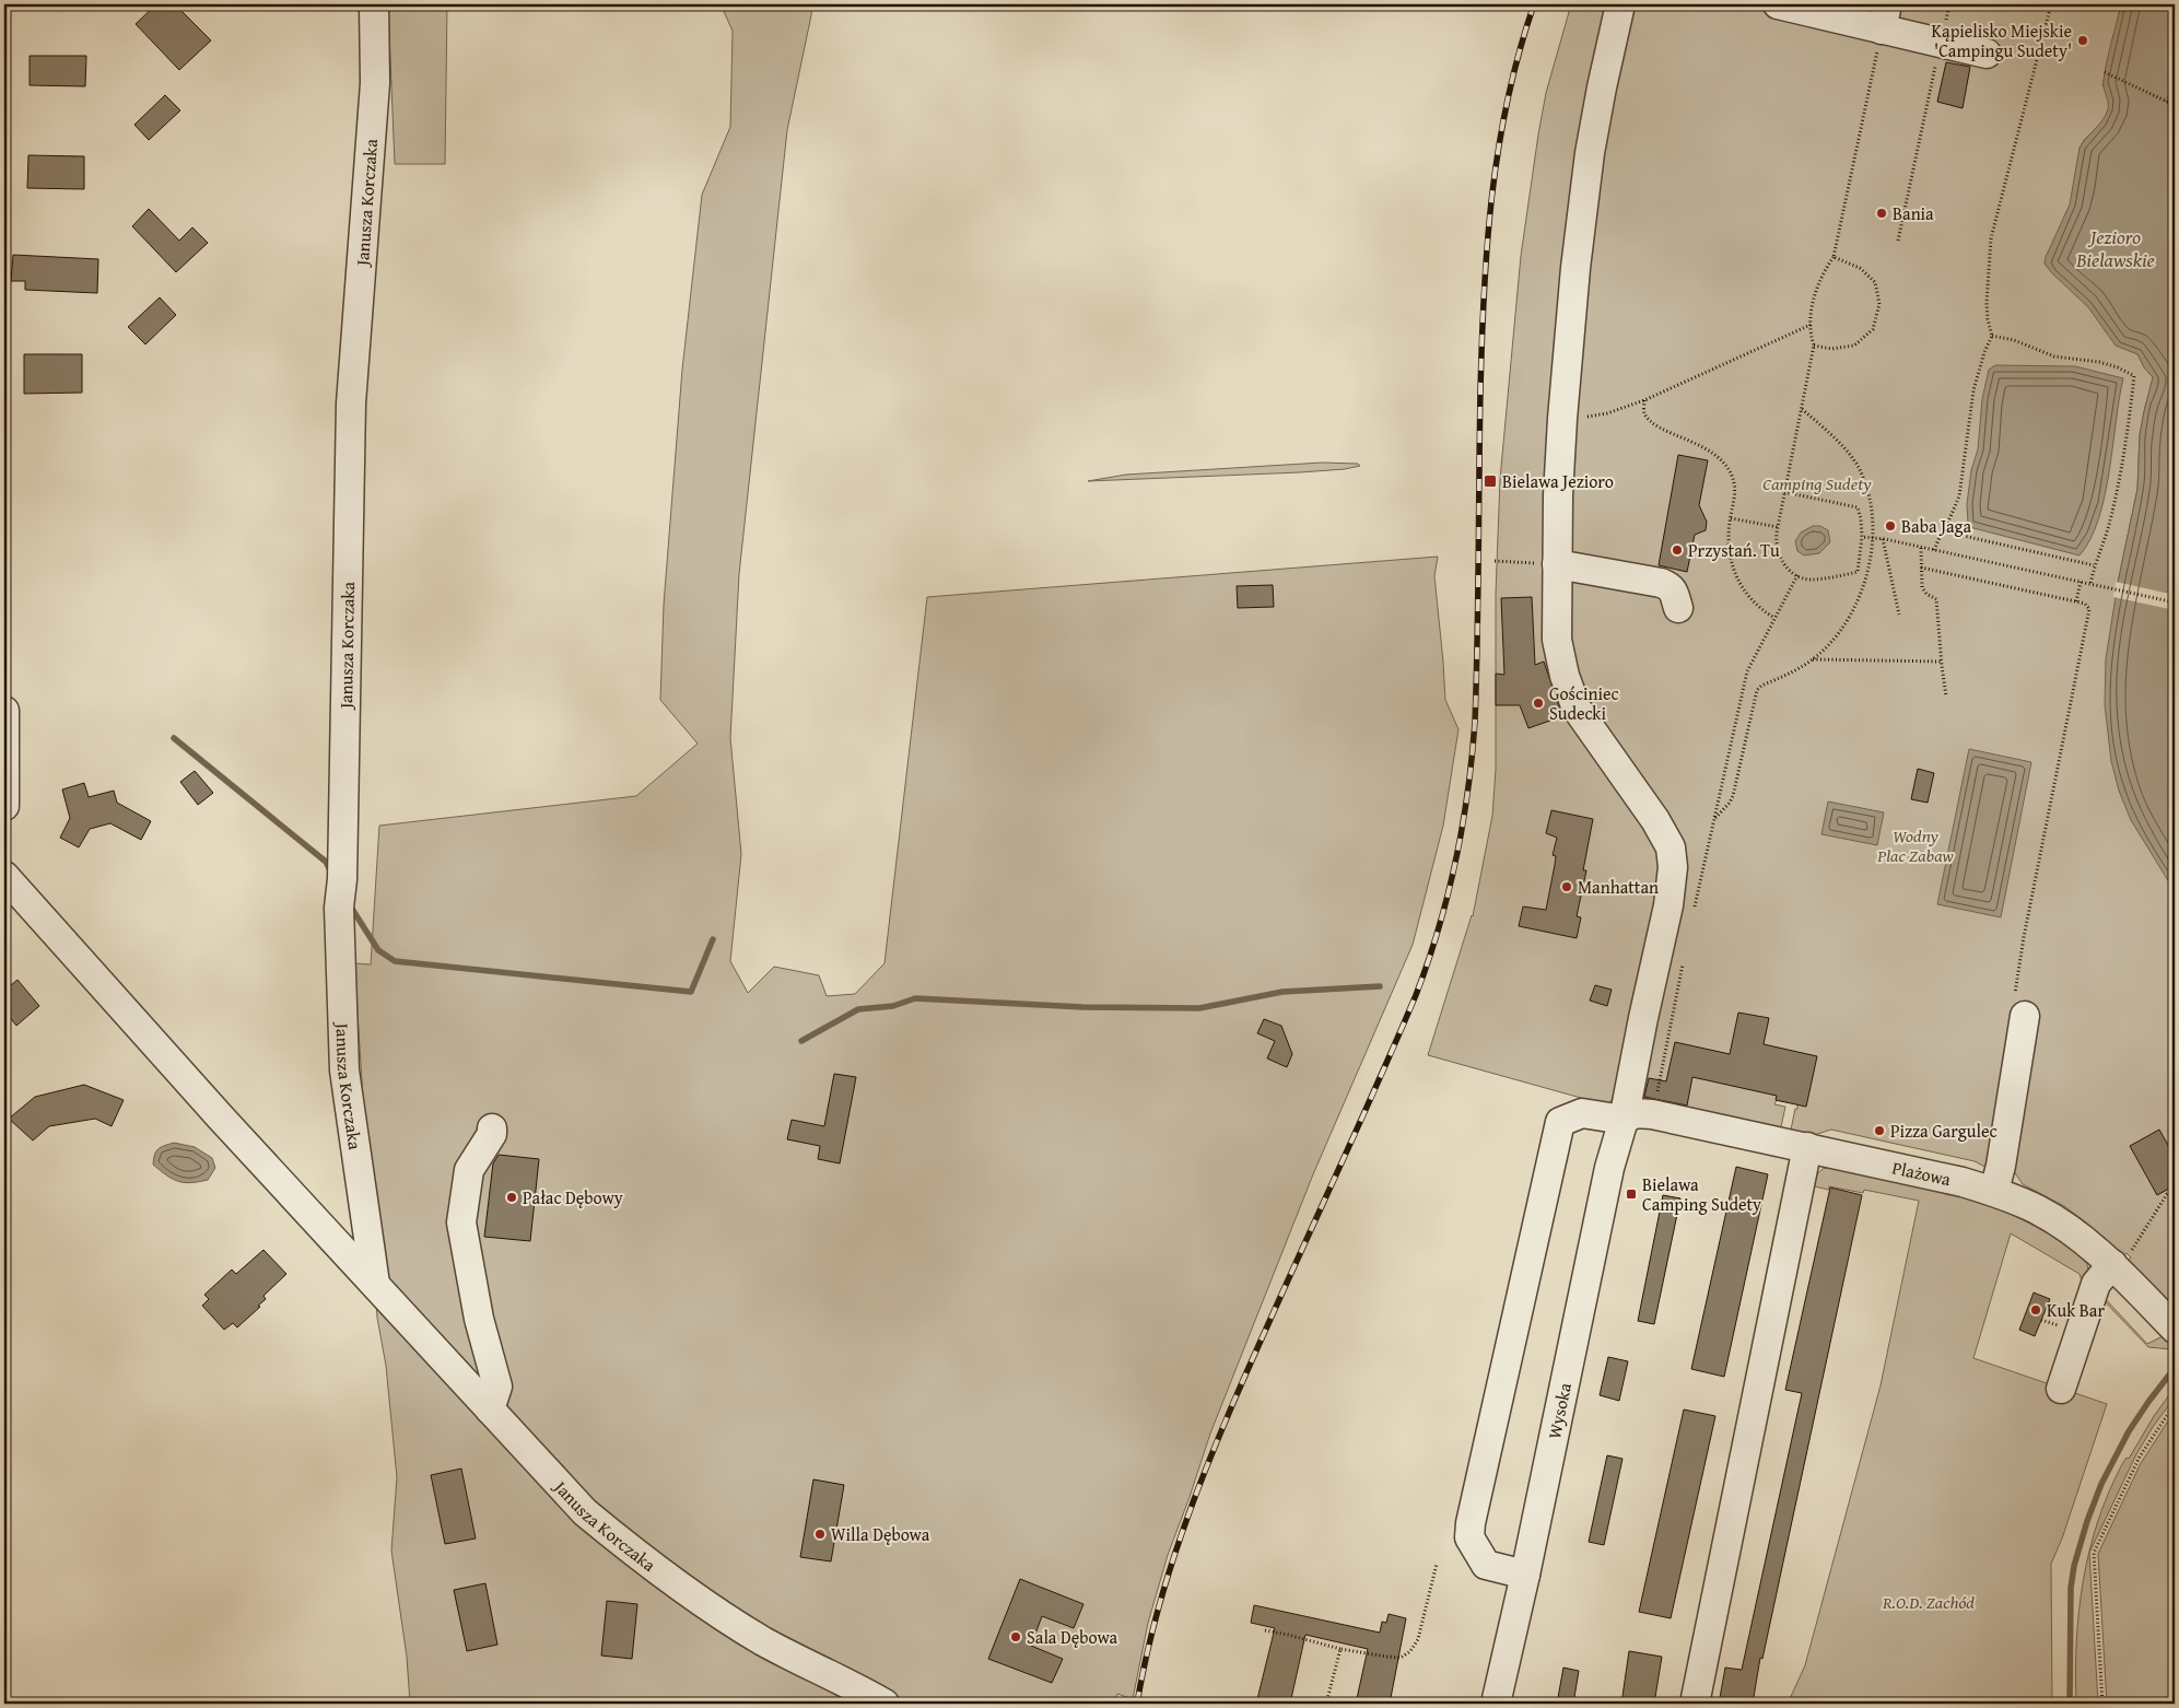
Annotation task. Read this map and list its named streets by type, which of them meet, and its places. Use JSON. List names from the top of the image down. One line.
{"streets":{"street":["Janusza Korczaka","Plażowa","Wysoka"]},"crossings":[["Plażowa","Wysoka"]],"water":["Jezioro Bielawskie"],"parks":["Camping Sudety","Wodny Plac Zabaw","R.O.D. Zachód"],"places":{"other":["Kąpielisko Miejskie 'Campingu Sudety'","Bania","Baba Jaga","Przystań. Tu","Gościniec Sudecki","Manhattan","Pizza Gargulec","Pałac Dębowy","Kuk Bar","Willa Dębowa","Sala Dębowa"],"transit":["Bielawa Jezioro","Bielawa Camping Sudety"]}}
